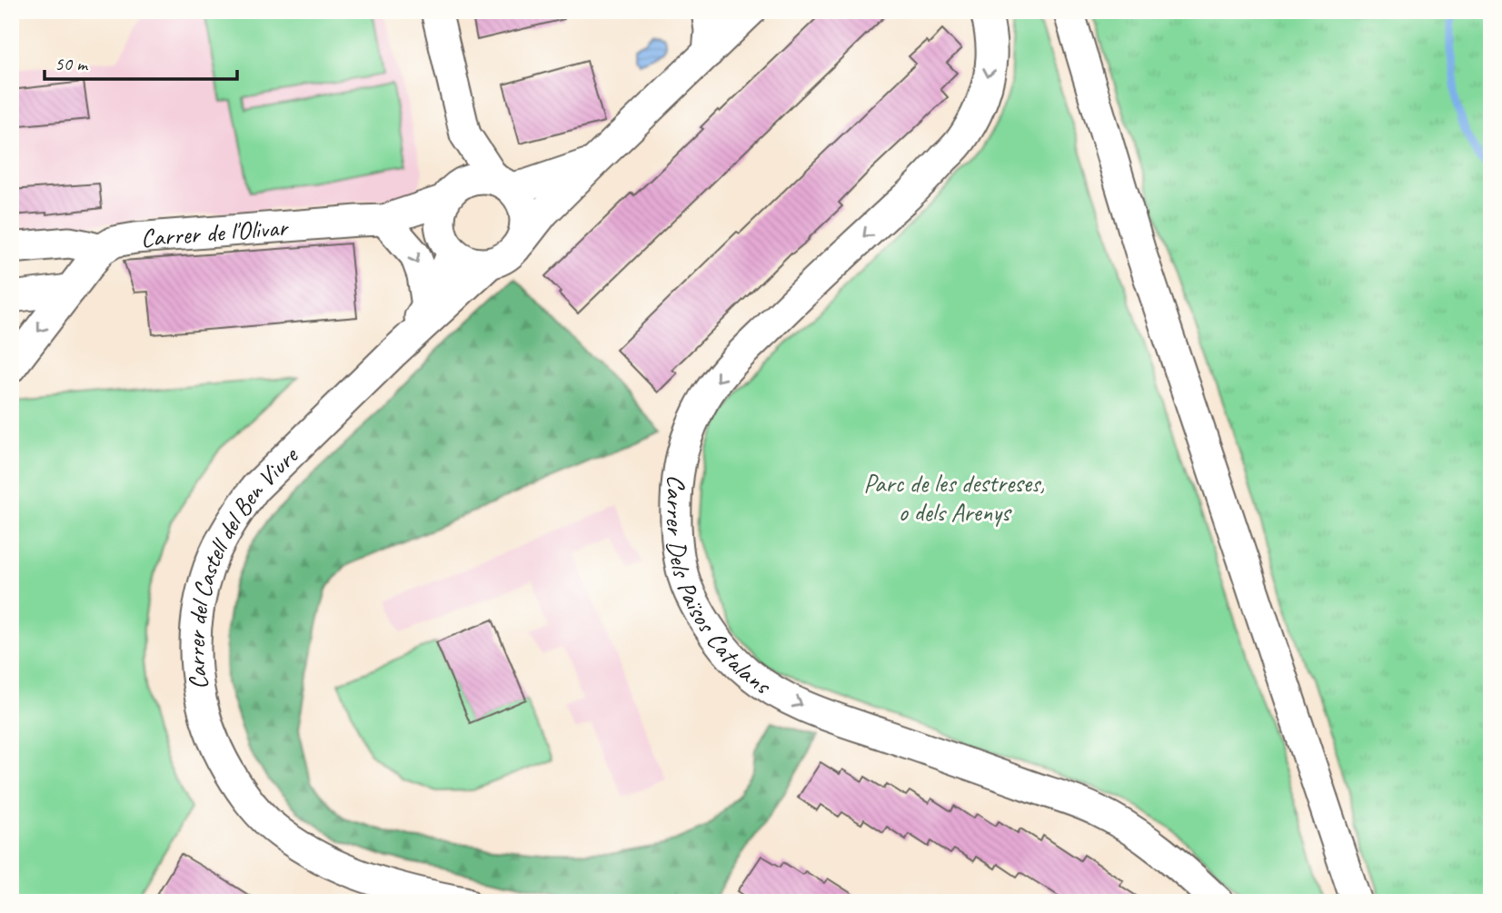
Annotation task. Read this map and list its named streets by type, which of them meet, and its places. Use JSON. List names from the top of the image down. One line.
{"streets":{"street":["Carrer de l'Olivar","Carrer del Castell del Ben Viure","Carrer Dels Països Catalans"]},"crossings":[["Carrer de l'Olivar","Carrer del Castell del Ben Viure"]],"parks":["Parc de les destreses, o dels Arenys"],"scale_bar":"50 m"}
